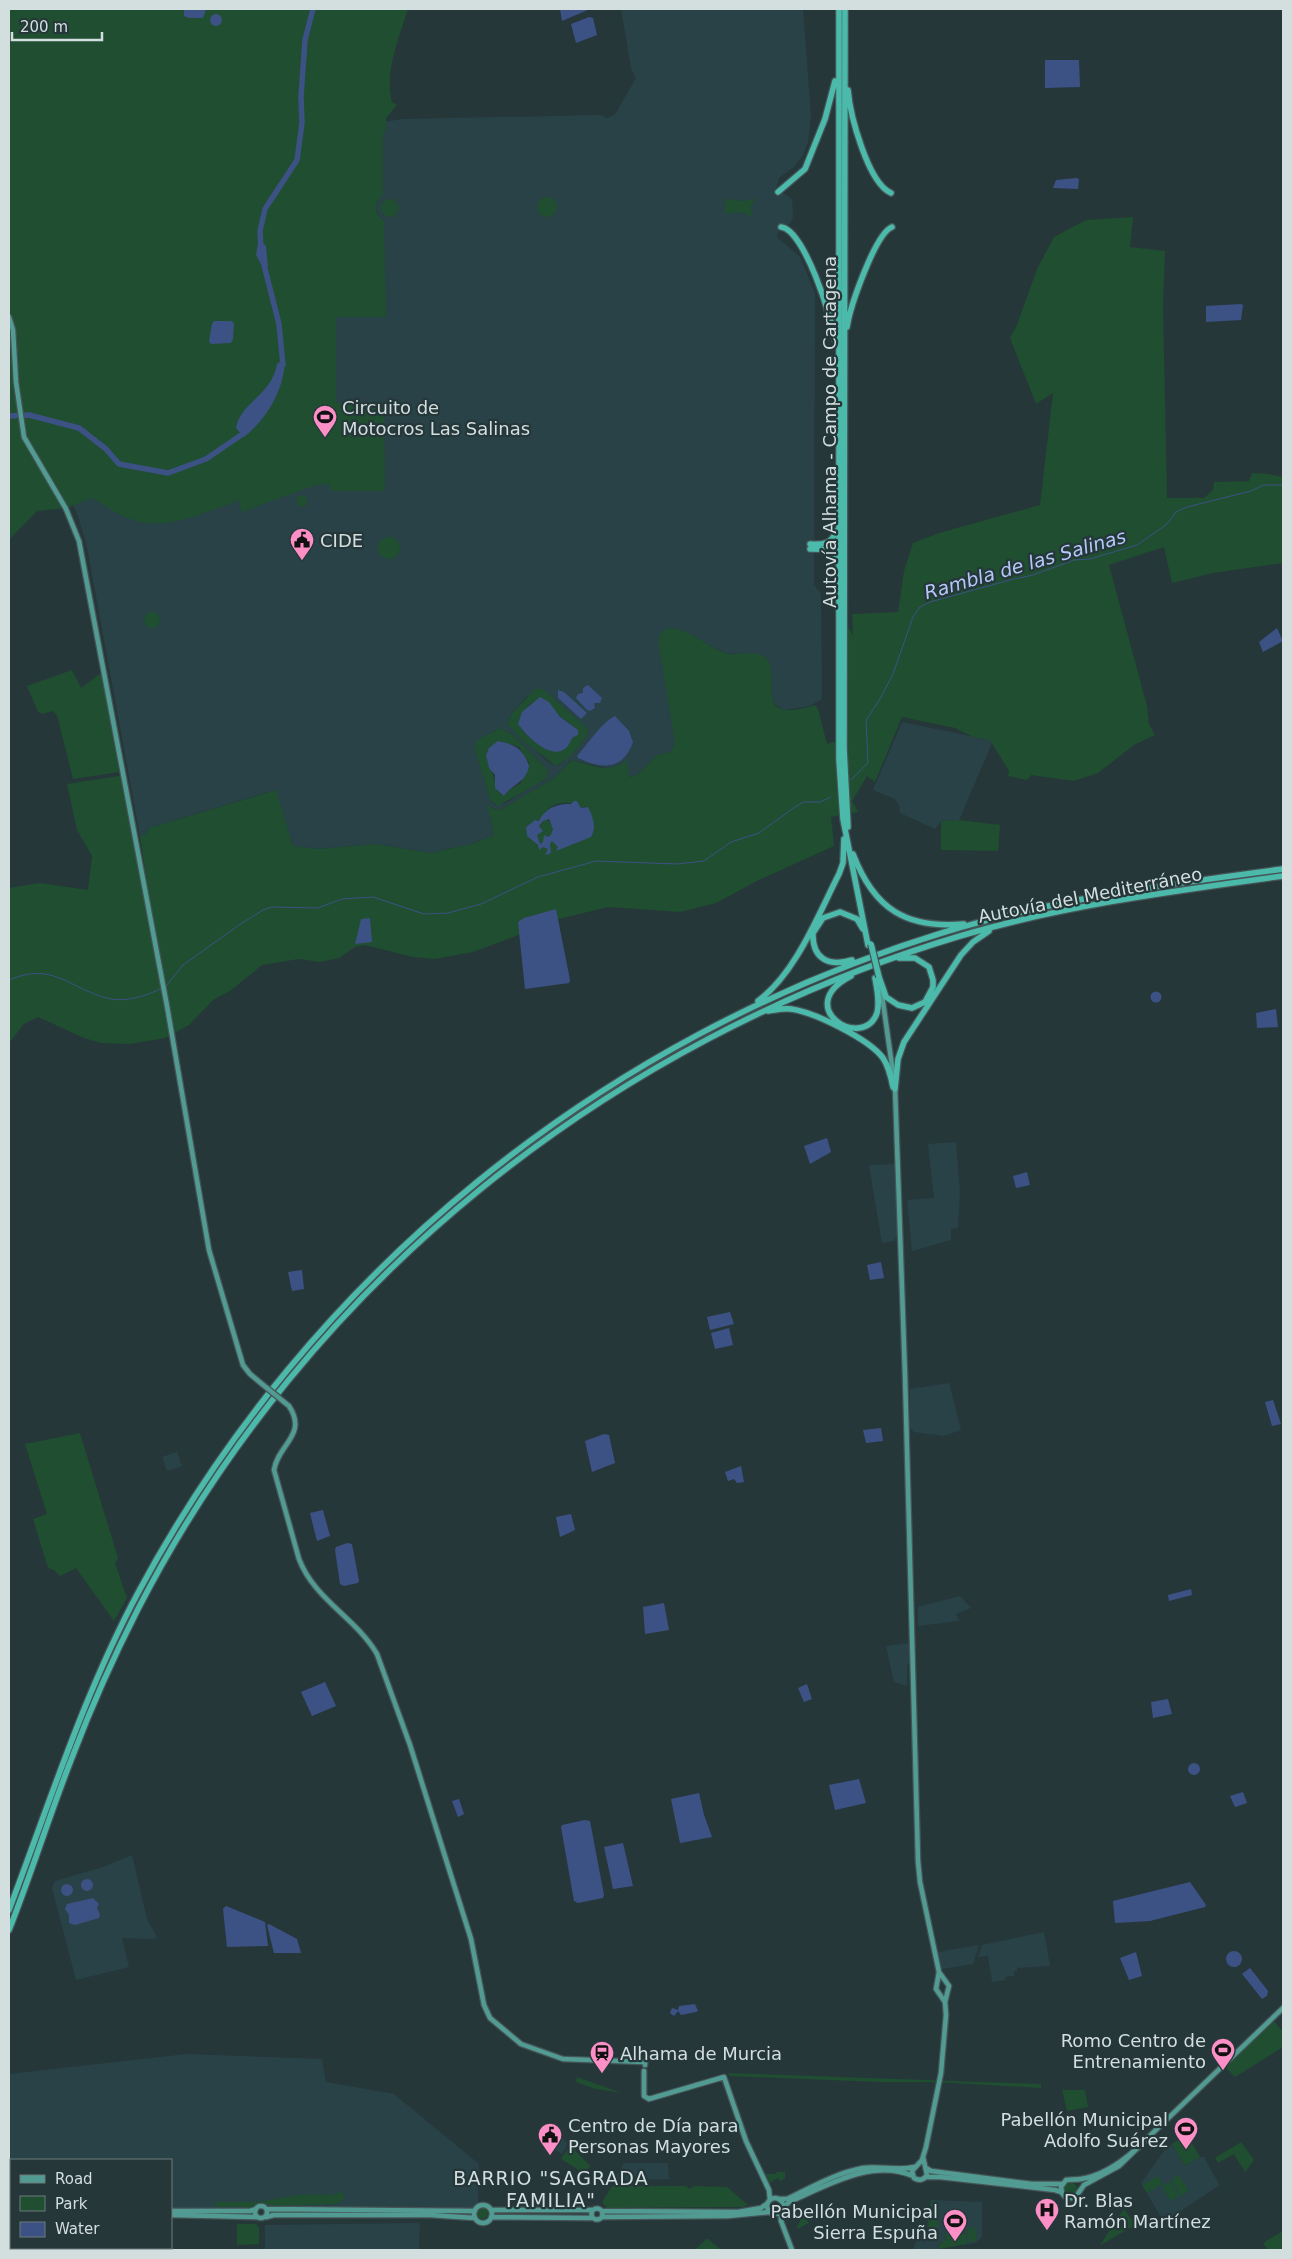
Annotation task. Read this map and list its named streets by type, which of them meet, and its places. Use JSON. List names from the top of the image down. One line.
{"streets":{"highway":["Autovía Alhama - Campo de Cartagena","Autovía del Mediterráneo"]},"districts":["BARRIO \"SAGRADA FAMILIA\""],"water":["Rambla de las Salinas"],"places":{"sports":["Circuito de Motocros Las Salinas","Romo Centro de Entrenamiento","Pabellón Municipal Adolfo Suárez","Pabellón Municipal Sierra Espuña"],"public building":["CIDE","Centro de Día para Personas Mayores"],"station":["Alhama de Murcia"],"hospital":["Dr. Blas Ramón Martínez"]},"legend":["Road","Park","Water"],"scale_bar":"200 m"}
